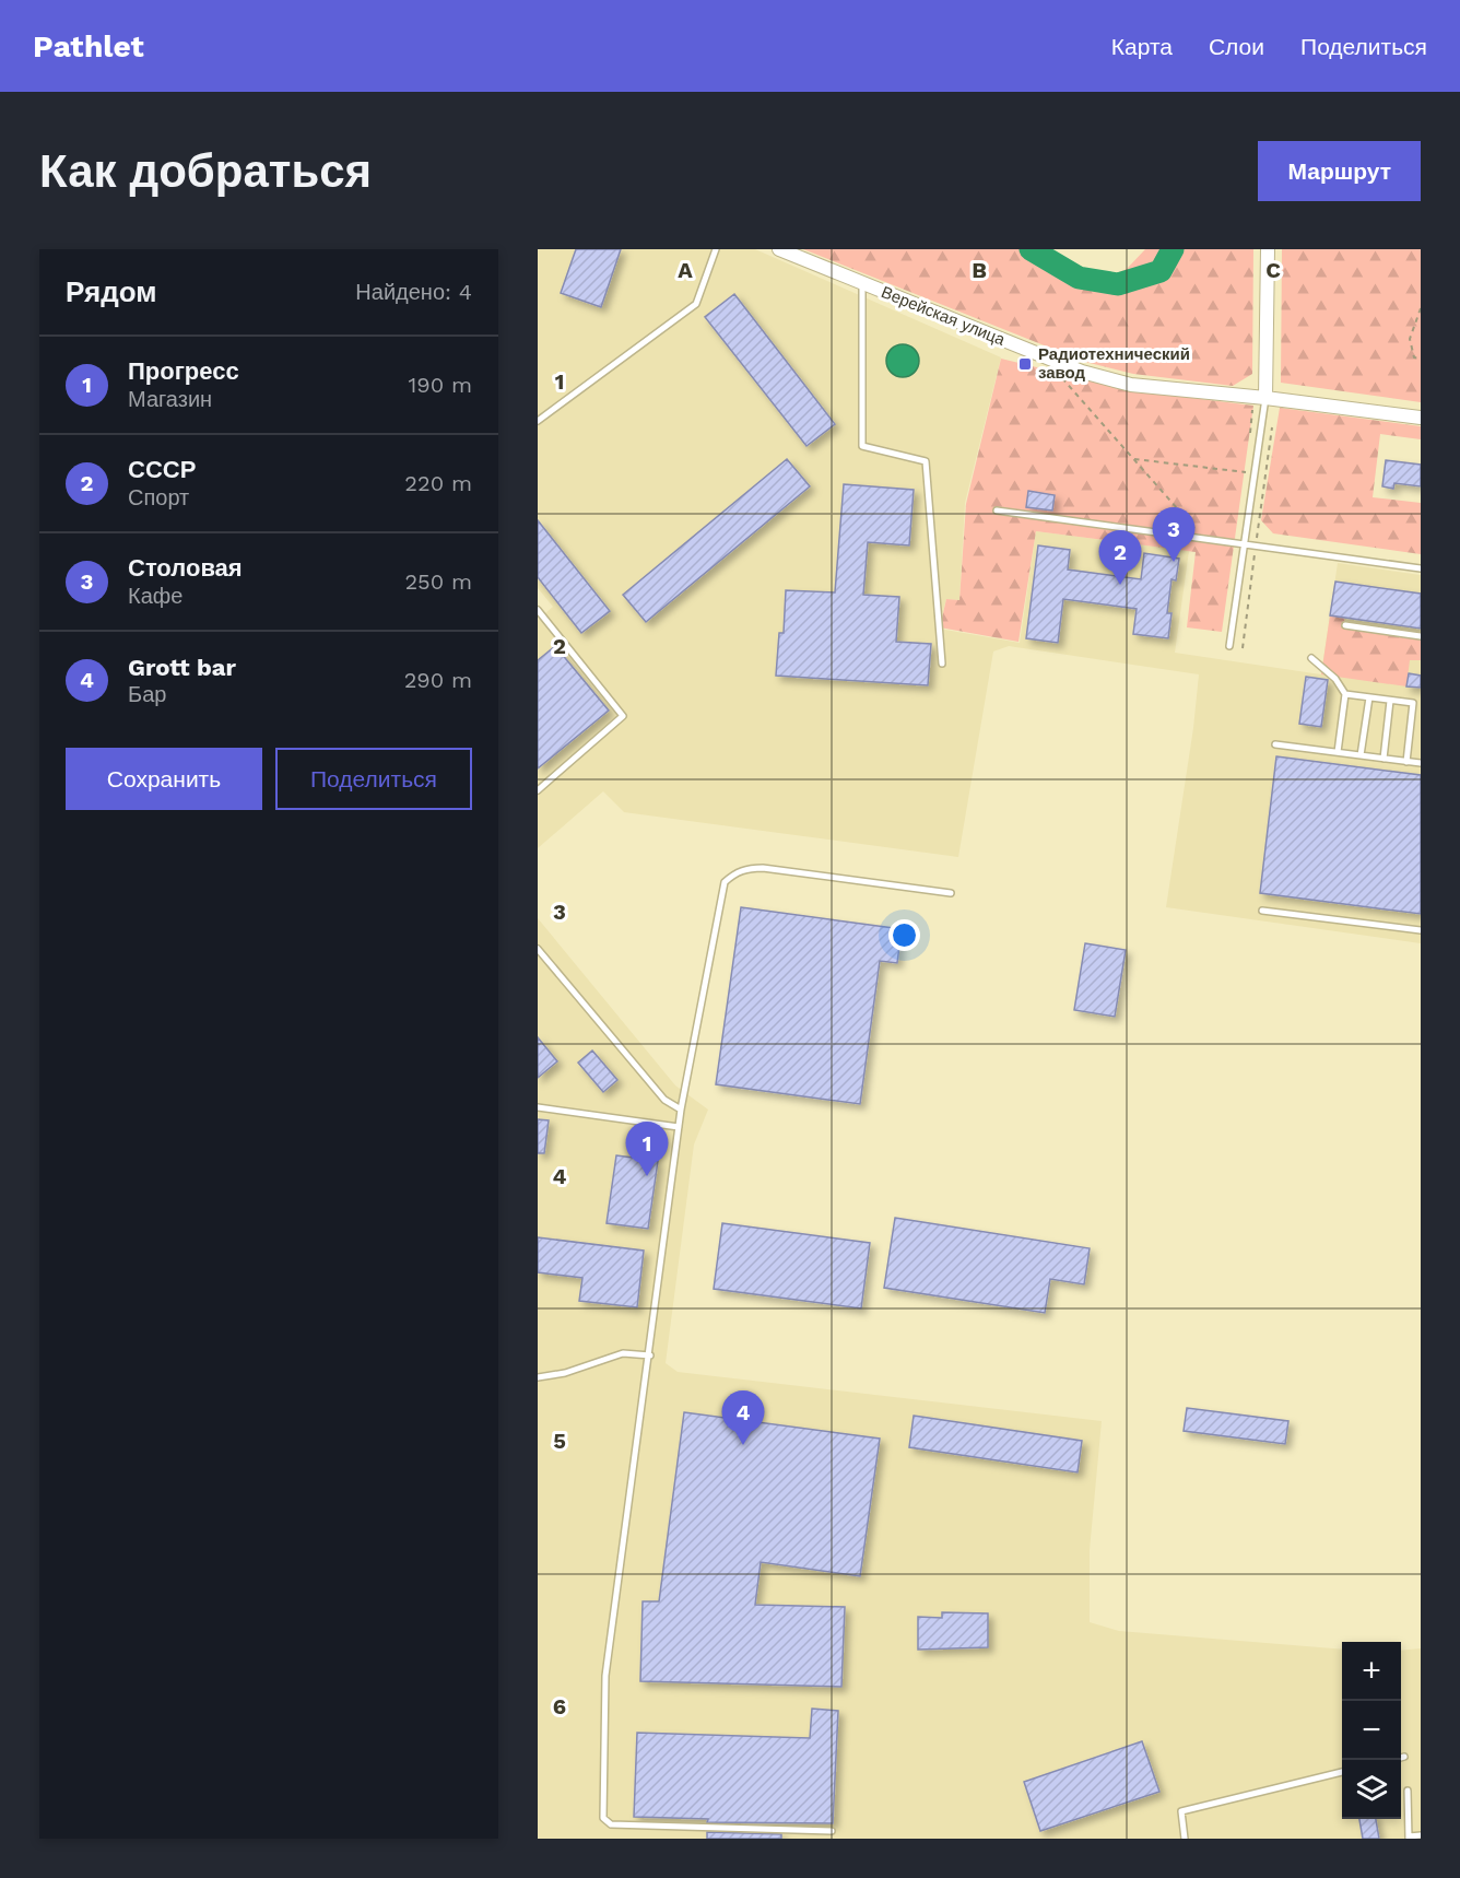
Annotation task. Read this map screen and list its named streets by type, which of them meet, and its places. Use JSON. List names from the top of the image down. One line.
{"streets":{"street":["Верейская улица"]},"places":{"transit":["Радиотехнический завод"]},"page":{"header":"Pathlet","nav":["Карта","Слои","Поделиться"],"buttons":["Маршрут",["Сохранить","Поделиться"]],"title":"Как добраться","heading":["Рядом","Найдено: 4"],"list":[{"mark":"1","name":"Прогресс","note":"Магазин","value":"190 m"},{"mark":"2","name":"СССР","note":"Спорт","value":"220 m"},{"mark":"3","name":"Столовая","note":"Кафе","value":"250 m"},{"mark":"4","name":"Grott bar","note":"Бар","value":"290 m"}],"pins":["3","2","1","4"],"map_buttons":["+","−"]},"grid":{"columns":["A","B","C"],"rows":["1","2","3","4","5","6"]}}
